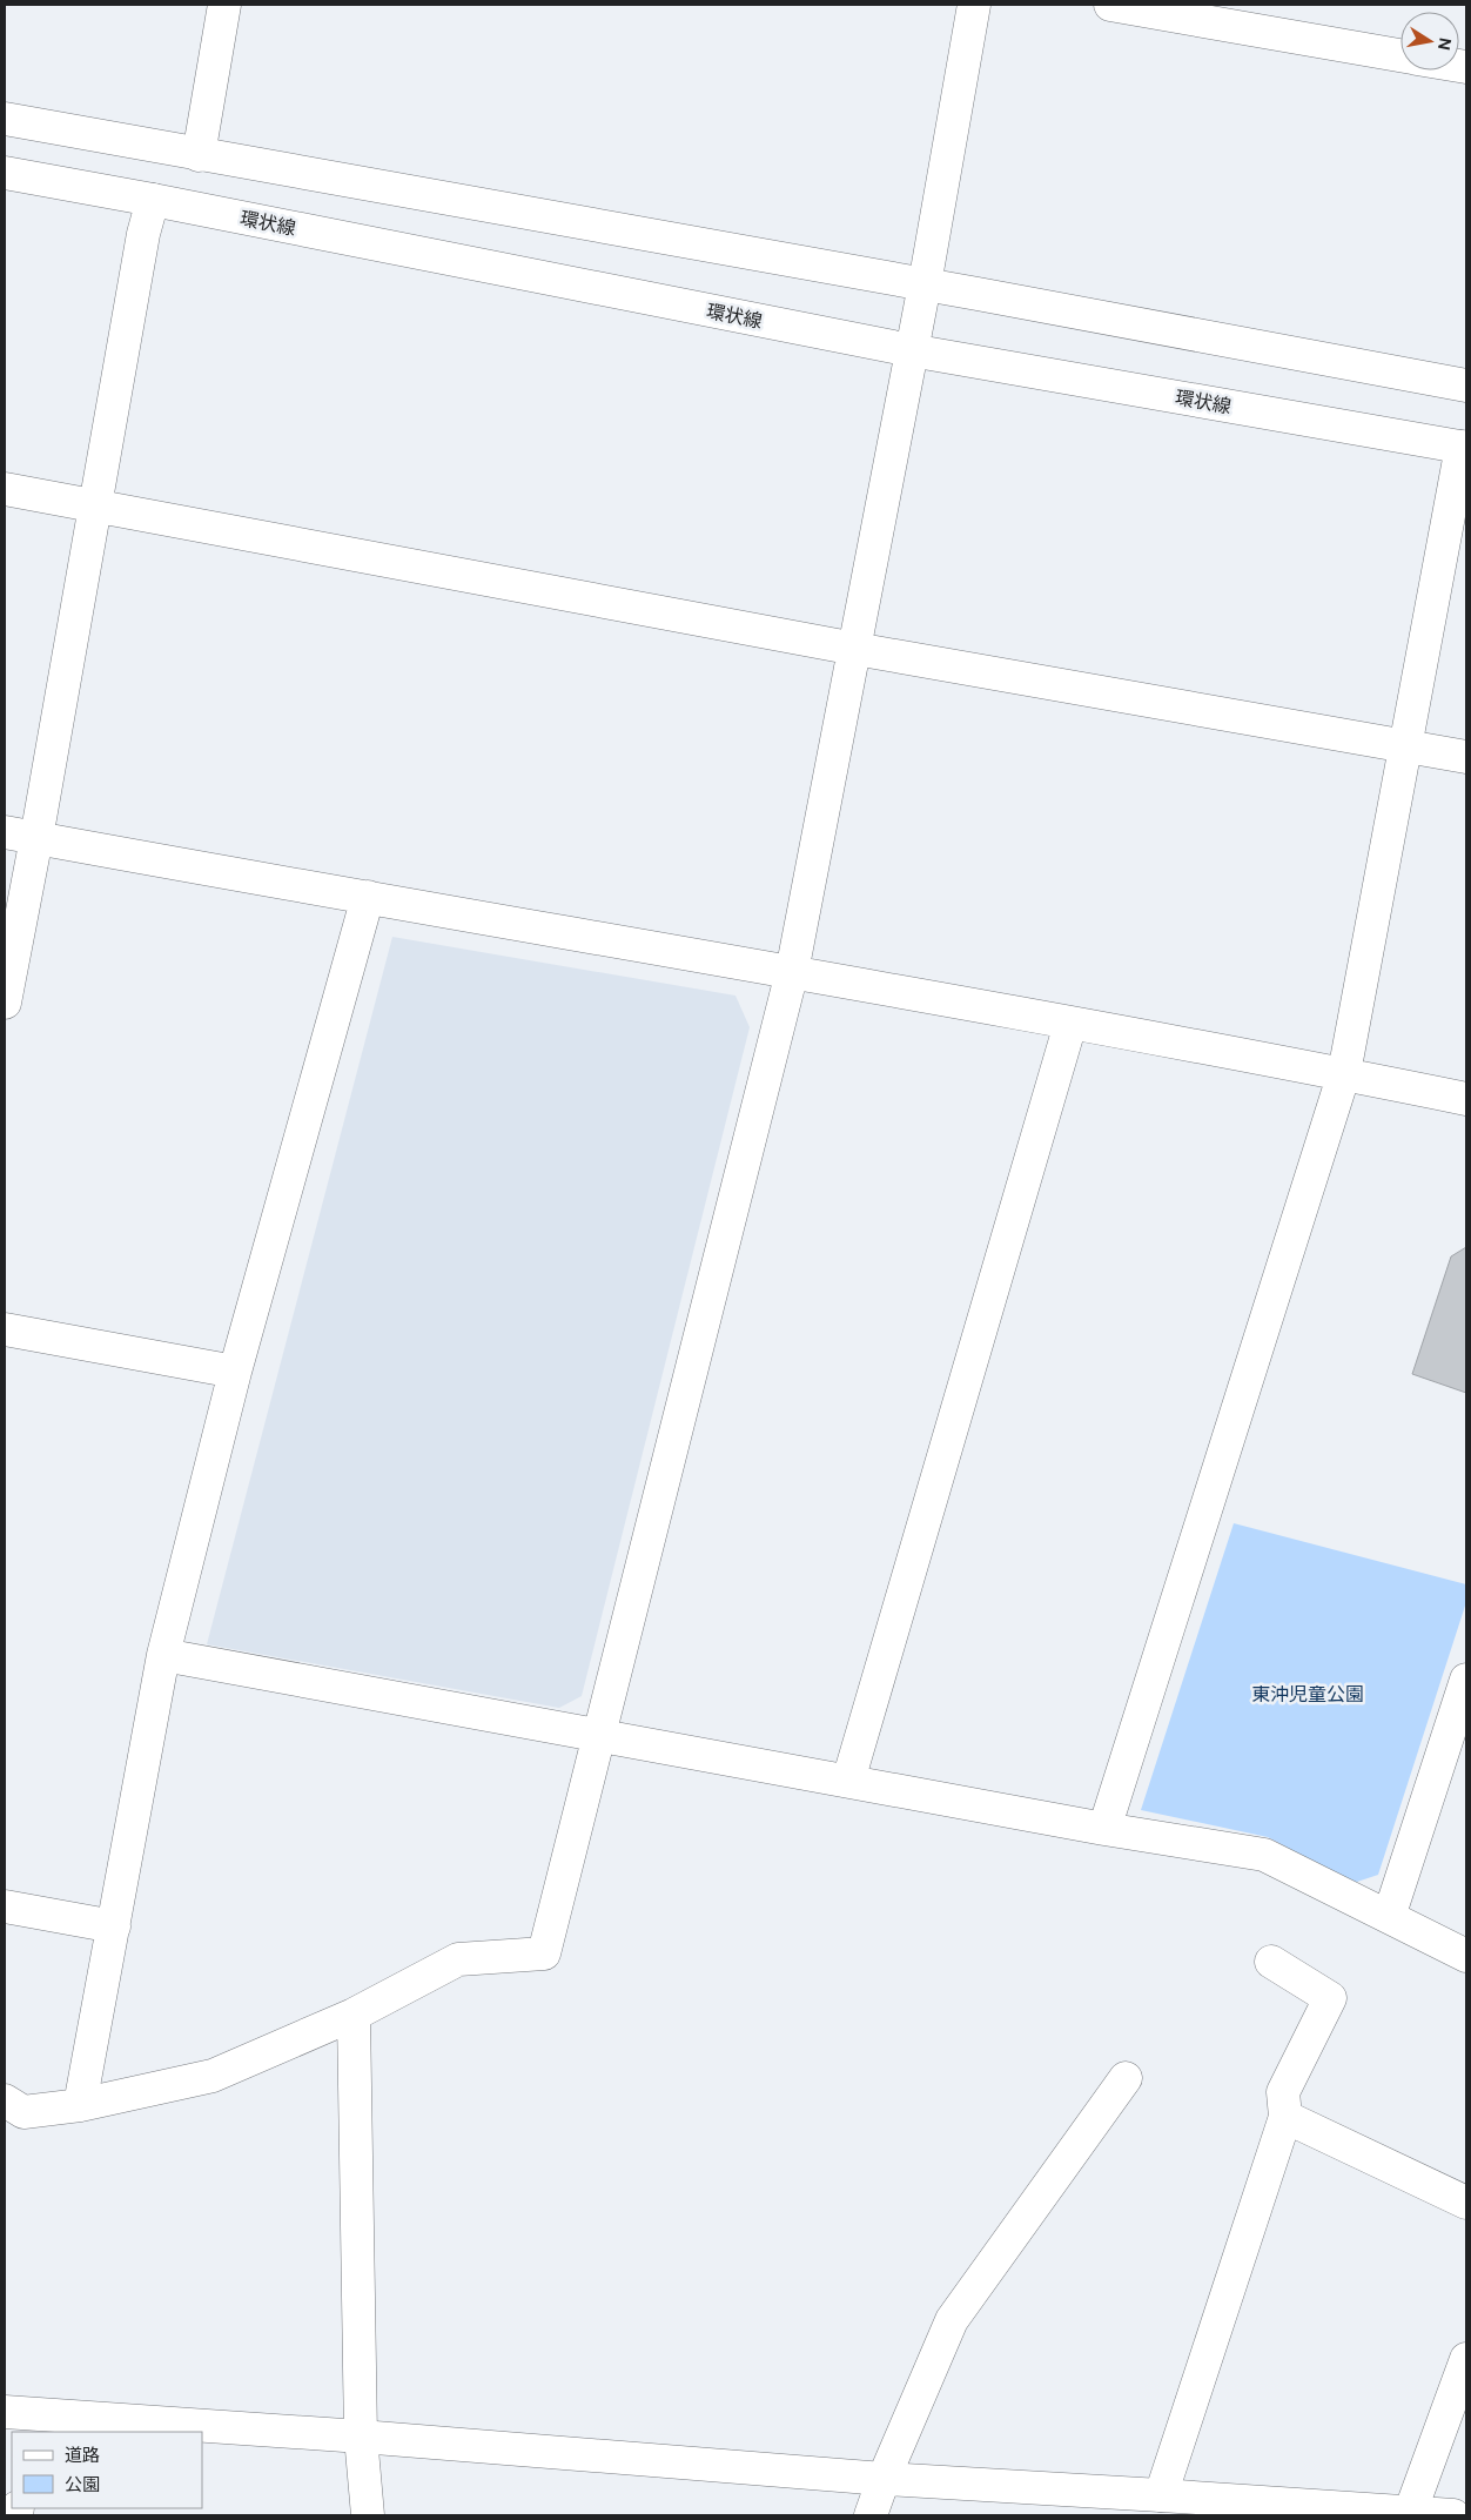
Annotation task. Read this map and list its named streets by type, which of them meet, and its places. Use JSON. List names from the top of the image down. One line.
{"streets":{"street":["環状線"]},"parks":["東沖児童公園"],"legend":["道路","公園"],"north":"right"}
